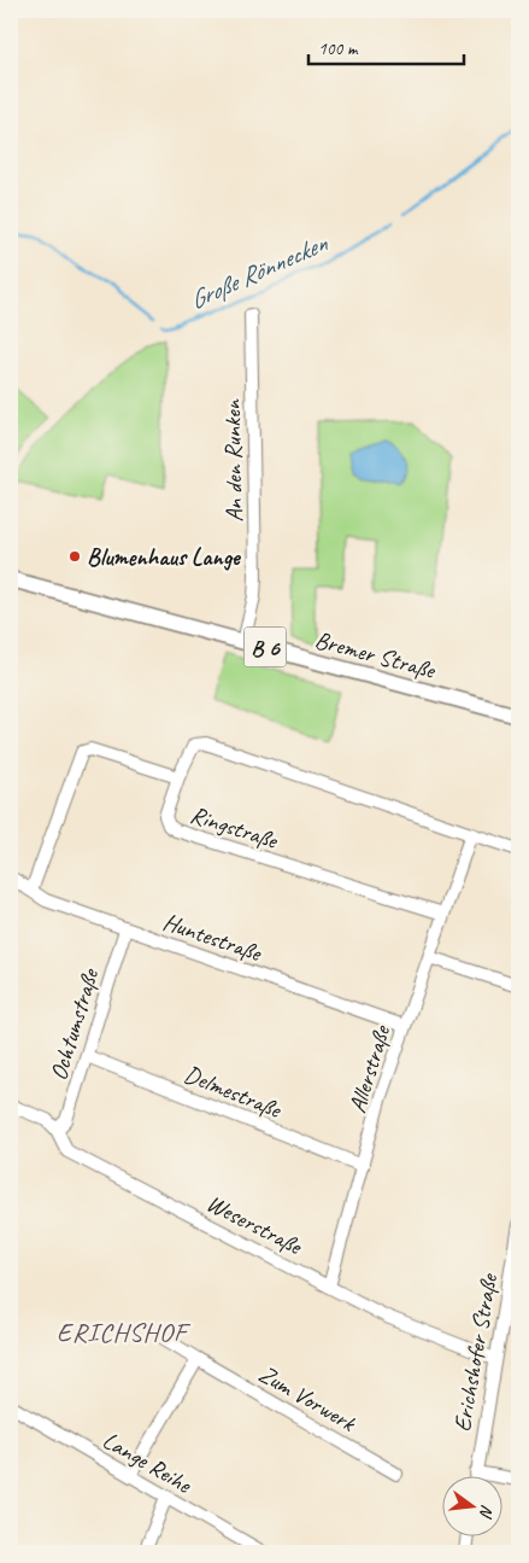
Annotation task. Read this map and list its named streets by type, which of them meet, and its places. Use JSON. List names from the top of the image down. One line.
{"streets":{"main road":["B 6","Bremer Straße"],"street":["An den Runken","Ringstraße","Huntestraße","Ochtumstraße","Allerstraße","Delmestraße","Weserstraße","Erichshofer Straße","Zum Vorwerk","Lange Reihe"]},"crossings":[["An den Runken","Bremer Straße"],["Huntestraße","Ochtumstraße"],["Huntestraße","Allerstraße"],["Ochtumstraße","Delmestraße"],["Ochtumstraße","Weserstraße"],["Allerstraße","Delmestraße"],["Allerstraße","Weserstraße"],["Weserstraße","Erichshofer Straße"]],"districts":["ERICHSHOF"],"water":["Große Rönnecken"],"places":["Blumenhaus Lange"],"scale_bar":"100 m","north":"right"}
